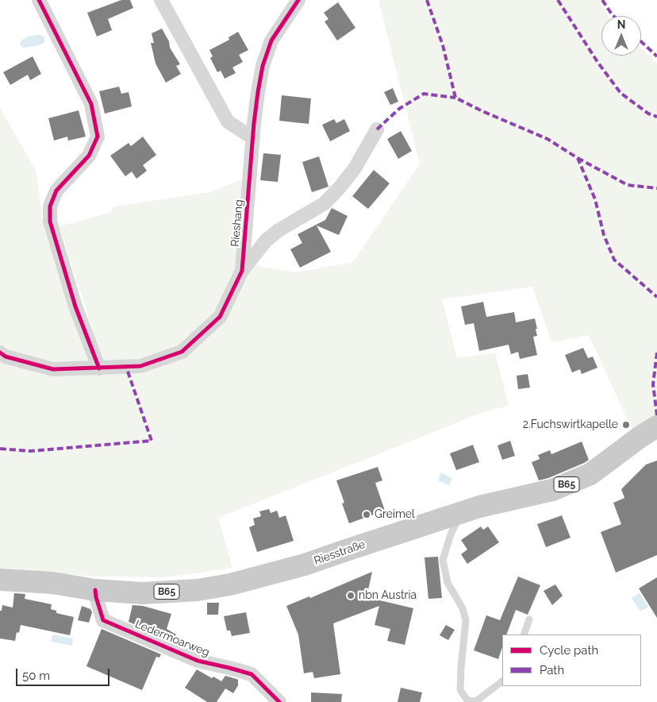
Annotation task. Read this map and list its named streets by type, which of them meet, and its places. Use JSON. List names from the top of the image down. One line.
{"streets":{"main road":["B65","Riesstraße"],"street":["Rieshang","Ledermoarweg"]},"crossings":[["Riesstraße","Ledermoarweg"]],"places":["2.Fuchswirtkapelle","Greimel","nbn Austria"],"legend":["Cycle path","Path"],"scale_bar":"50 m","north":"top"}
